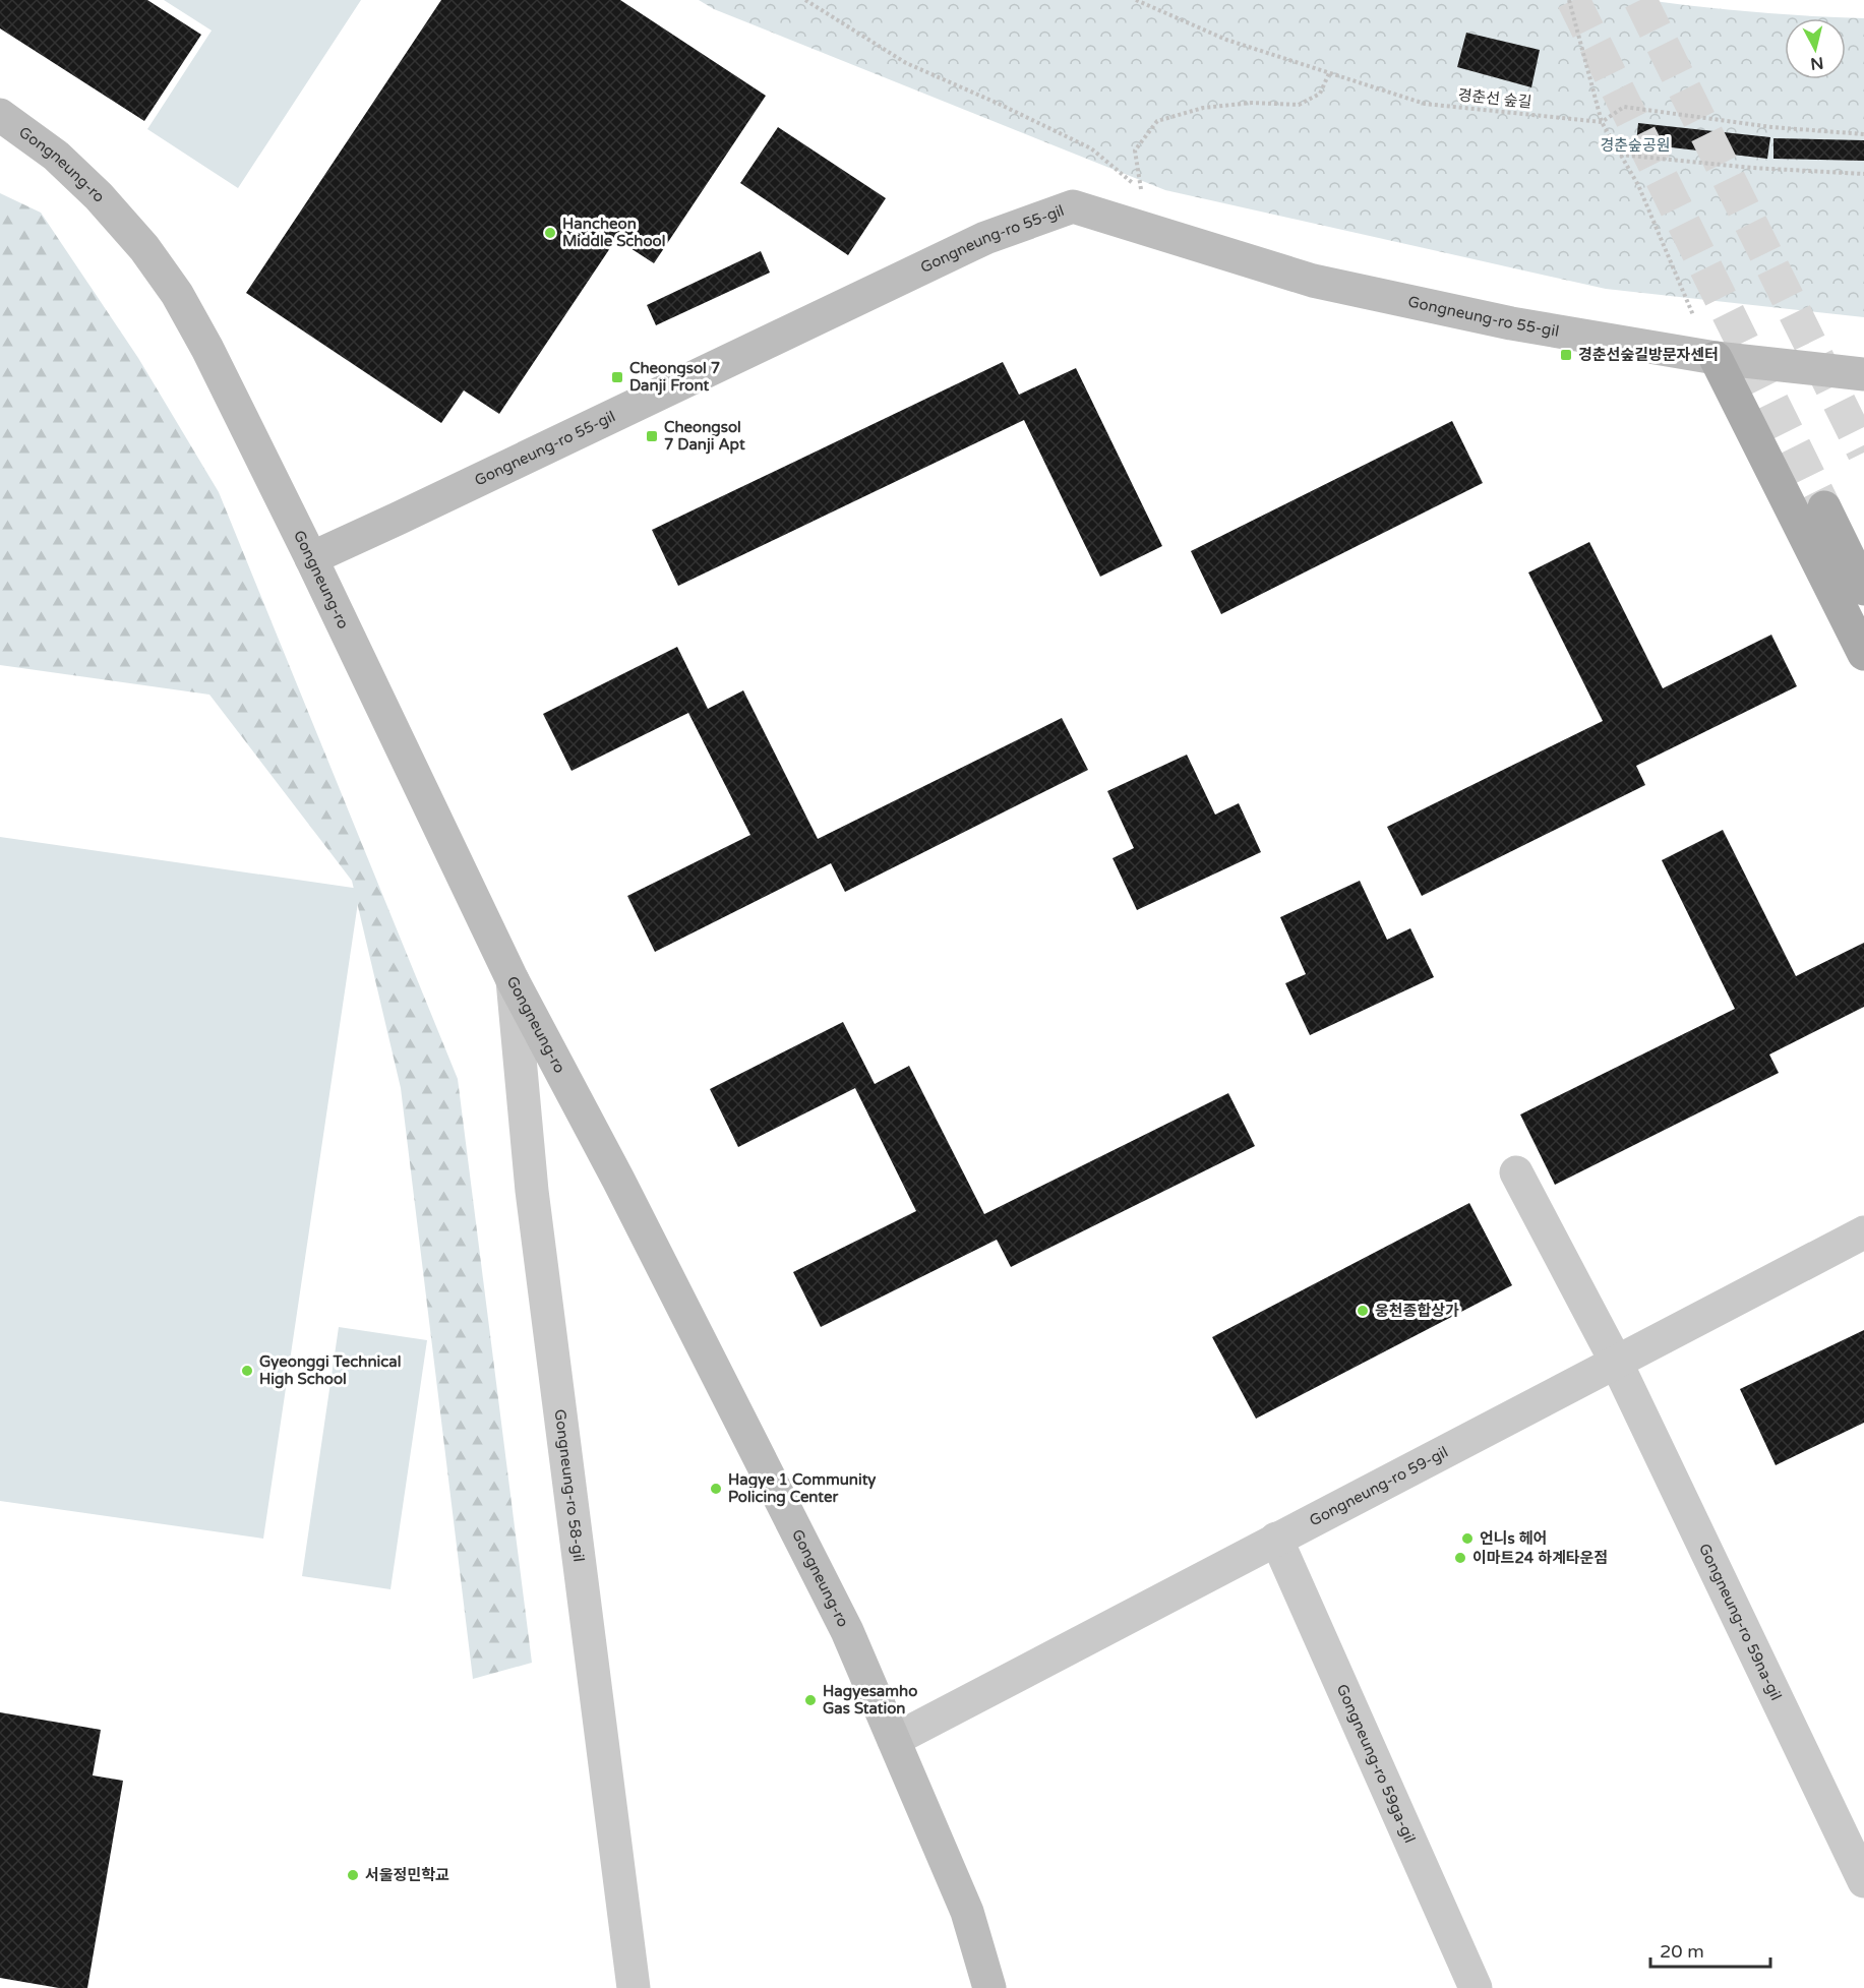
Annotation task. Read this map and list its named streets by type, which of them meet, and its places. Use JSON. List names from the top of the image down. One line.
{"streets":{"street":["Gongneung-ro","Gongneung-ro 55-gil","Gongneung-ro 58-gil","Gongneung-ro 59-gil","Gongneung-ro 59na-gil","Gongneung-ro 59ga-gil"],"path":["경춘선 숲길"]},"crossings":[["Gongneung-ro","Gongneung-ro 55-gil"],["Gongneung-ro","Gongneung-ro 58-gil"],["Gongneung-ro","Gongneung-ro 59-gil"],["Gongneung-ro 59-gil","Gongneung-ro 59na-gil"],["Gongneung-ro 59-gil","Gongneung-ro 59ga-gil"]],"parks":["경춘숲공원"],"places":{"other":["Hancheon Middle School","웅천종합상가","Gyeonggi Technical High School","Hagye 1 Community Policing Center","언니s 헤어","이마트24 하계타운점","Hagyesamho Gas Station","서울정민학교"],"transit":["경춘선숲길방문자센터","Cheongsol 7 Danji Front","Cheongsol 7 Danji Apt"]},"scale_bar":"20 m","north":"bottom"}
